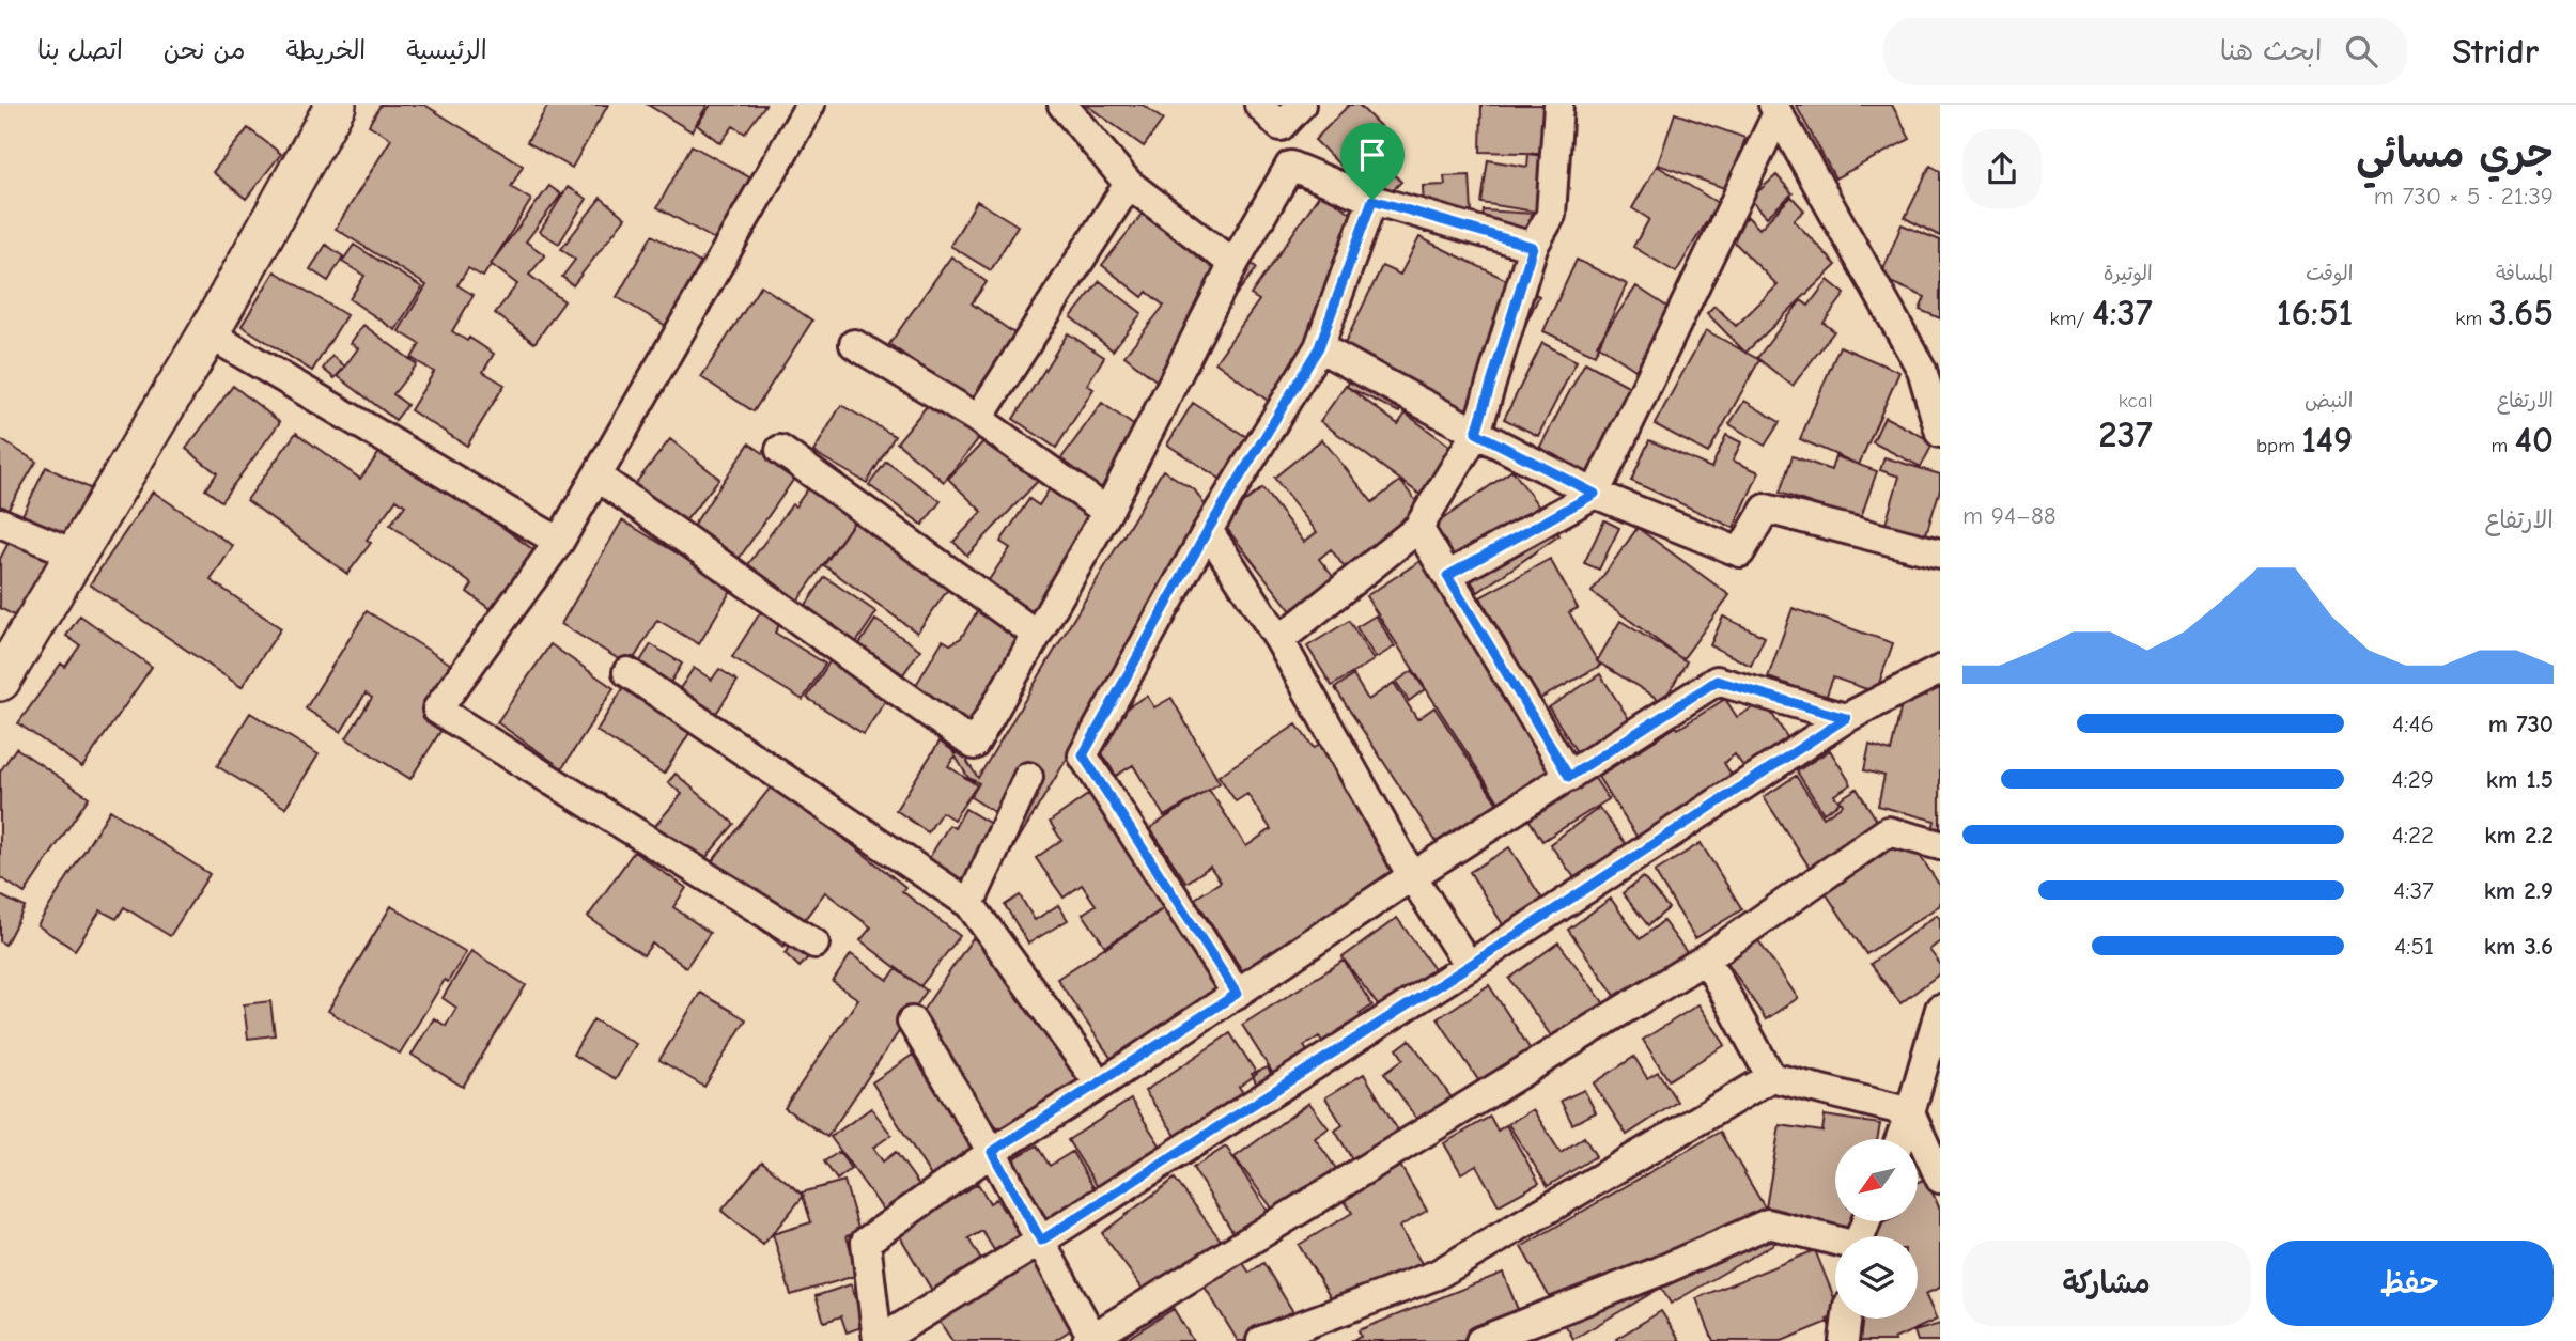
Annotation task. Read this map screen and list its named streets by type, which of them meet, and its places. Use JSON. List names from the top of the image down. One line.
{"north":"bottom left","page":{"header":"Stridr","search":"ابحث هنا","nav":["الرئيسية","الخريطة","من نحن","اتصل بنا"],"heading":["جري مسائي","21:39 · 5 × 730 m"],"stats":[["المسافة","3.65 km"],["الوقت","16:51"],["الوتيرة","4:37 /km"],["الارتفاع","40 m"],["النبض","149 bpm"],["kcal","237"]],"chart":["الارتفاع","88–94 m"],"list":[{"name":"730 m","note":"4:46"},{"name":"1.5 km","note":"4:29"},{"name":"2.2 km","note":"4:22"},{"name":"2.9 km","note":"4:37"},{"name":"3.6 km","note":"4:51"}],"buttons":["حفظ","مشاركة"]}}
